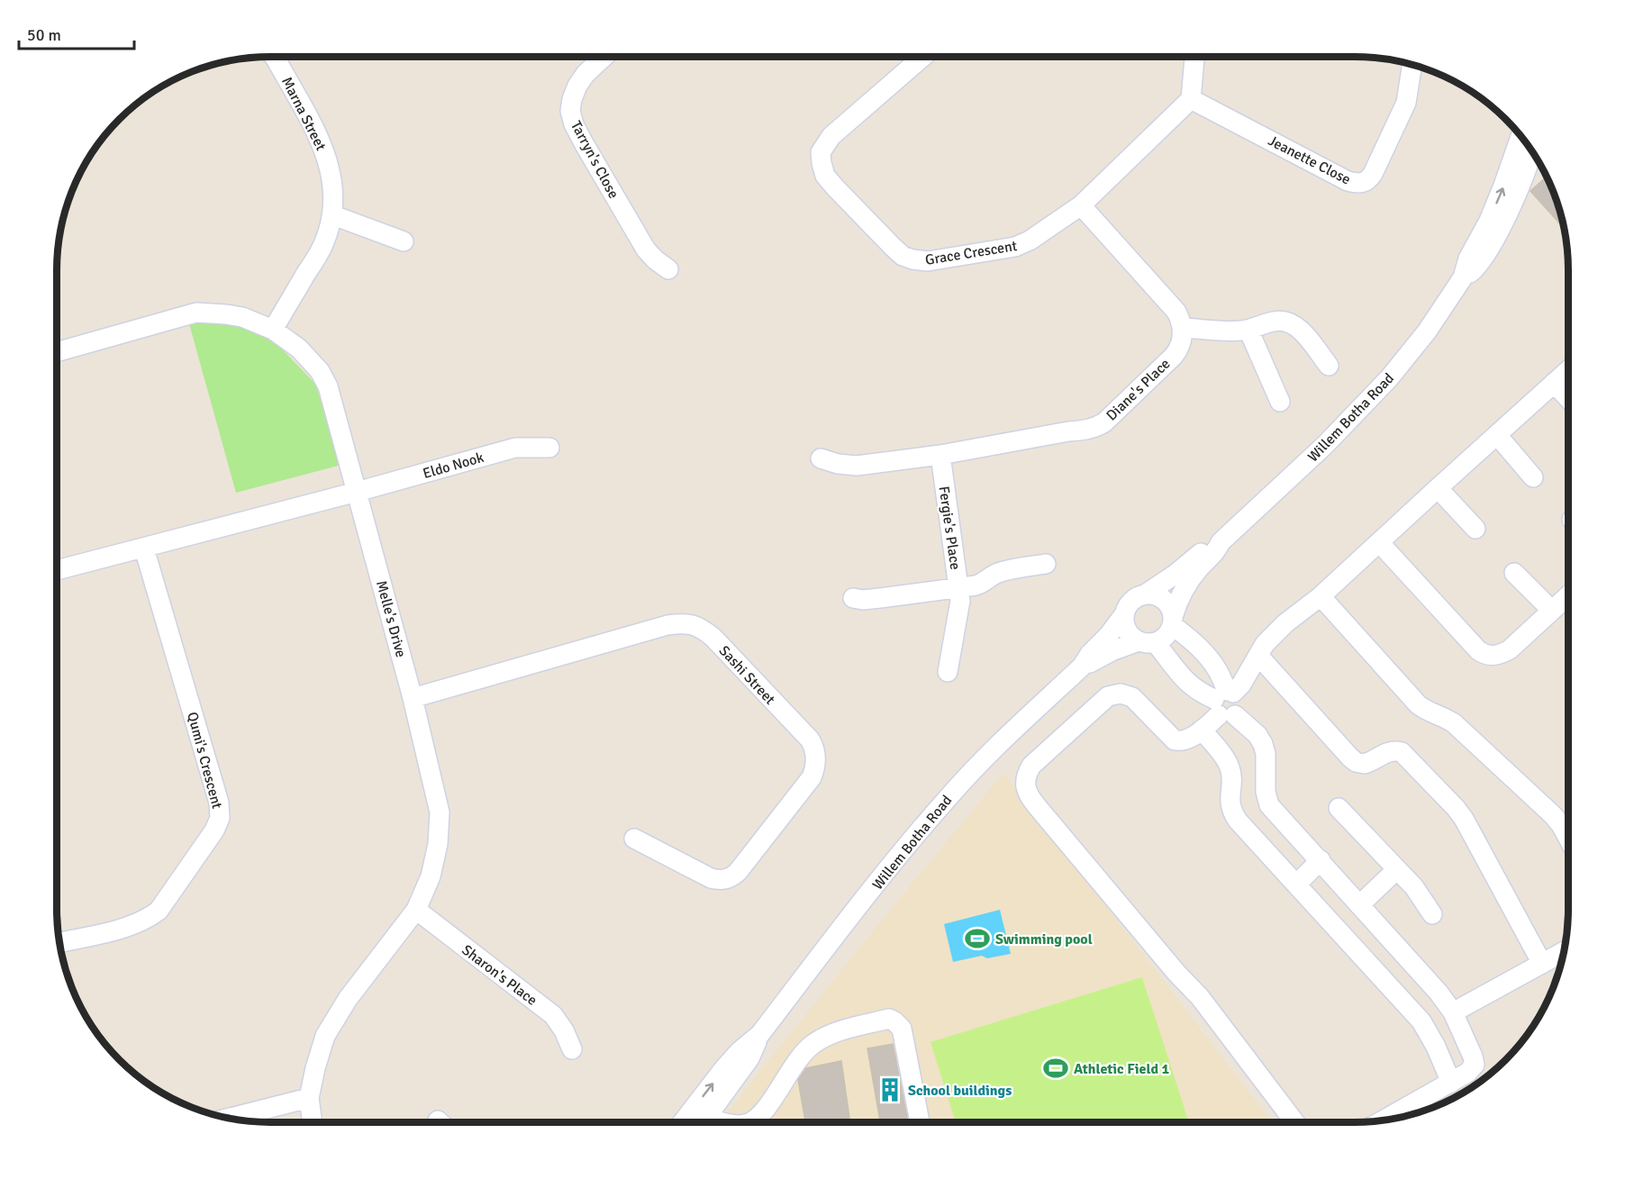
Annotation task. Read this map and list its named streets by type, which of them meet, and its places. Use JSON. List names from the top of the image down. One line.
{"streets":{"street":["Marna Street","Tarryn's Close","Jeanette Close","Grace Crescent","Diane's Place","Willem Botha Road","Eldo Nook","Fergie's Place","Melle's Drive","Sashi Street","Qumi's Crescent","Sharon's Place"]},"crossings":[["Marna Street","Melle's Drive"],["Jeanette Close","Grace Crescent"],["Diane's Place","Fergie's Place"],["Eldo Nook","Melle's Drive"],["Melle's Drive","Sashi Street"],["Melle's Drive","Sharon's Place"]],"places":{"sports":["Swimming pool","Athletic Field 1"],"building":["School buildings"]},"scale_bar":"50 m"}
